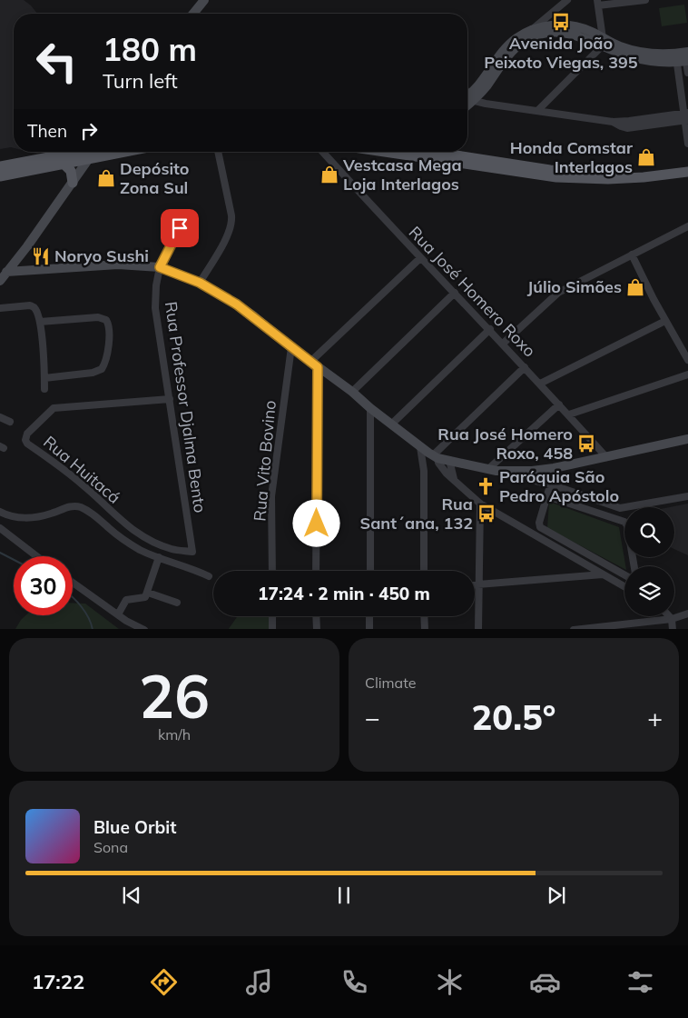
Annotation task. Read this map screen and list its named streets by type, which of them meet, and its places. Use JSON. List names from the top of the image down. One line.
{"streets":{"street":["Rua José Homero Roxo","Rua Professor Djalma Bento","Rua Vito Bovino","Rua Huitacá"]},"crossings":[["Rua Professor Djalma Bento","Rua Huitacá"]],"places":{"bus stop":["Avenida João Peixoto Viegas, 395","Rua José Homero Roxo, 458","Rua Sant´ana, 132"],"shop":["Honda Comstar Interlagos","Vestcasa Mega Loja Interlagos","Depósito Zona Sul","Júlio Simões"],"restaurant":["Noryo Sushi"],"church":["Paróquia São Pedro Apóstolo"]},"page":{"turn":["180 m","Turn left"],"then":"Then","limit":"30","trip":"17:24 · 2 min · 450 m","tile":[["26","km/h"],"Climate"],"heat":["−","20.5°","+"],"song":["Blue Orbit","Sona"],"tabs":"17:22"}}
